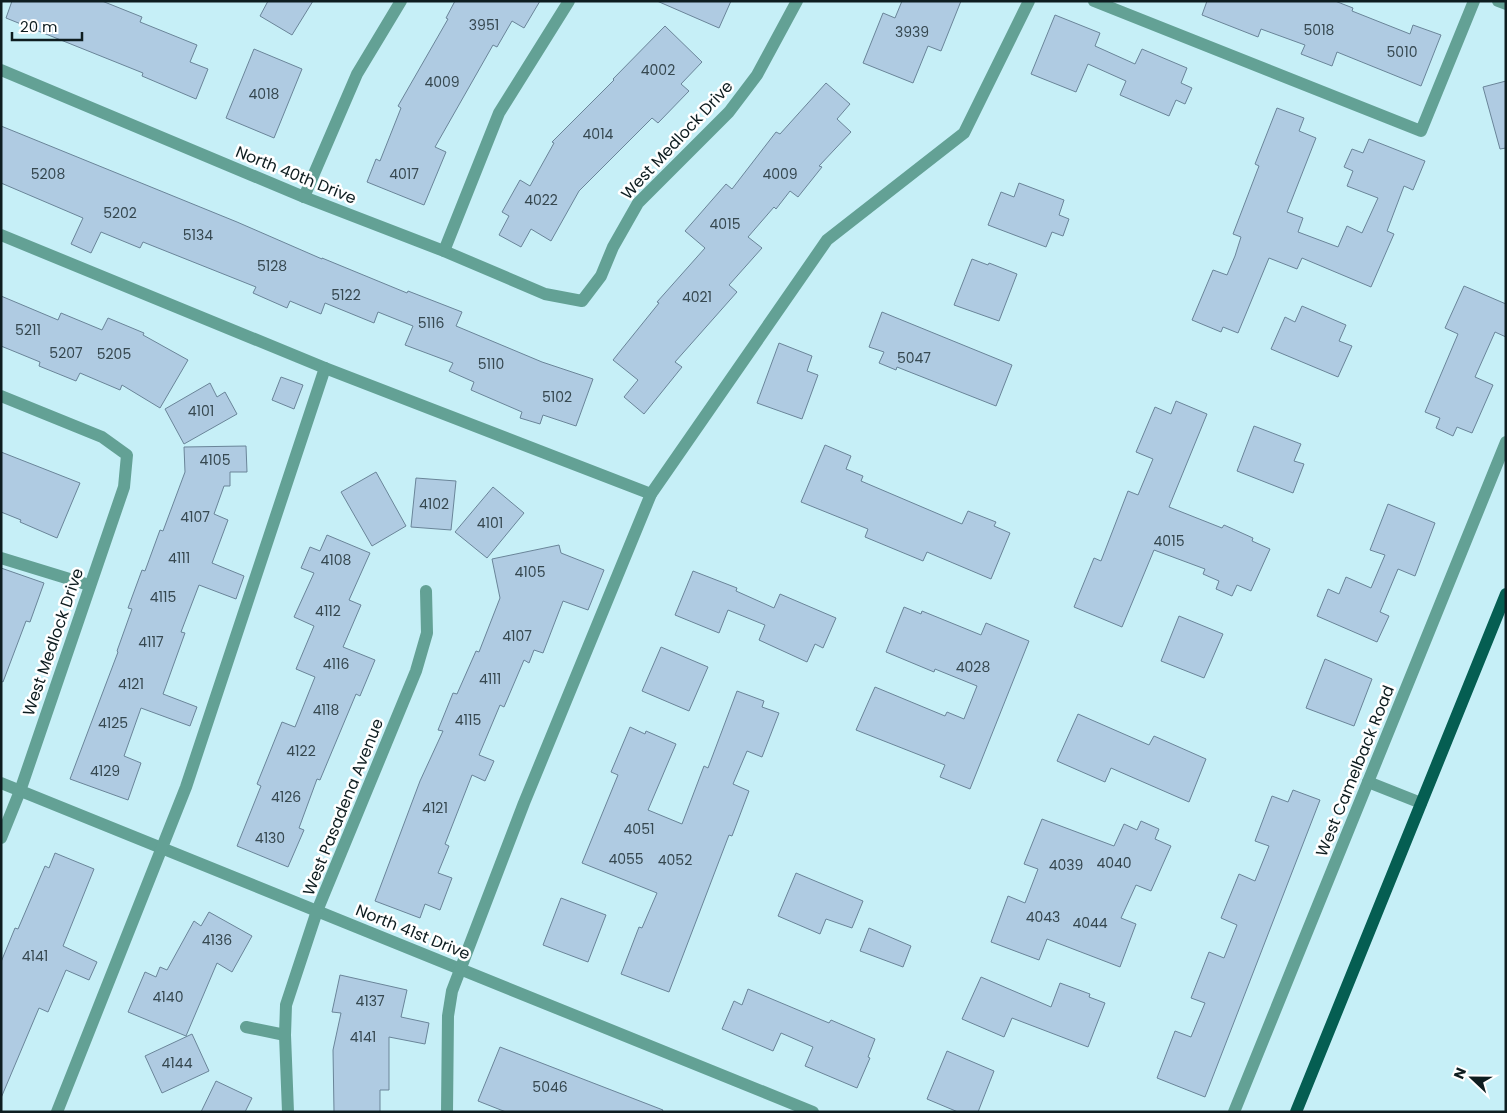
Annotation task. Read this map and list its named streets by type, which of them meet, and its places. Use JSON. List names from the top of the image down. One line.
{"streets":{"street":["West Medlock Drive","North 40th Drive","West Camelback Road","West Pasadena Avenue","North 41st Drive"]},"crossings":[["West Medlock Drive","North 40th Drive"],["West Medlock Drive","North 41st Drive"],["West Pasadena Avenue","North 41st Drive"]],"house_numbers":["3951","5018","3939","5010","4002","4009","4018","4014","5208","4017","4009","4022","5202","4015","5134","5128","5122","4021","5116","5211","5207","5205","5047","5110","5102","4101","4105","4102","4107","4101","4015","4111","4108","4105","4115","4112","4107","4117","4116","4028","4111","4121","4118","4115","4125","4122","4129","4126","4121","4051","4130","4055","4052","4040","4039","4043","4044","4136","4141","4140","4137","4141","4144","5046"],"scale_bar":"20 m","north":"left"}
